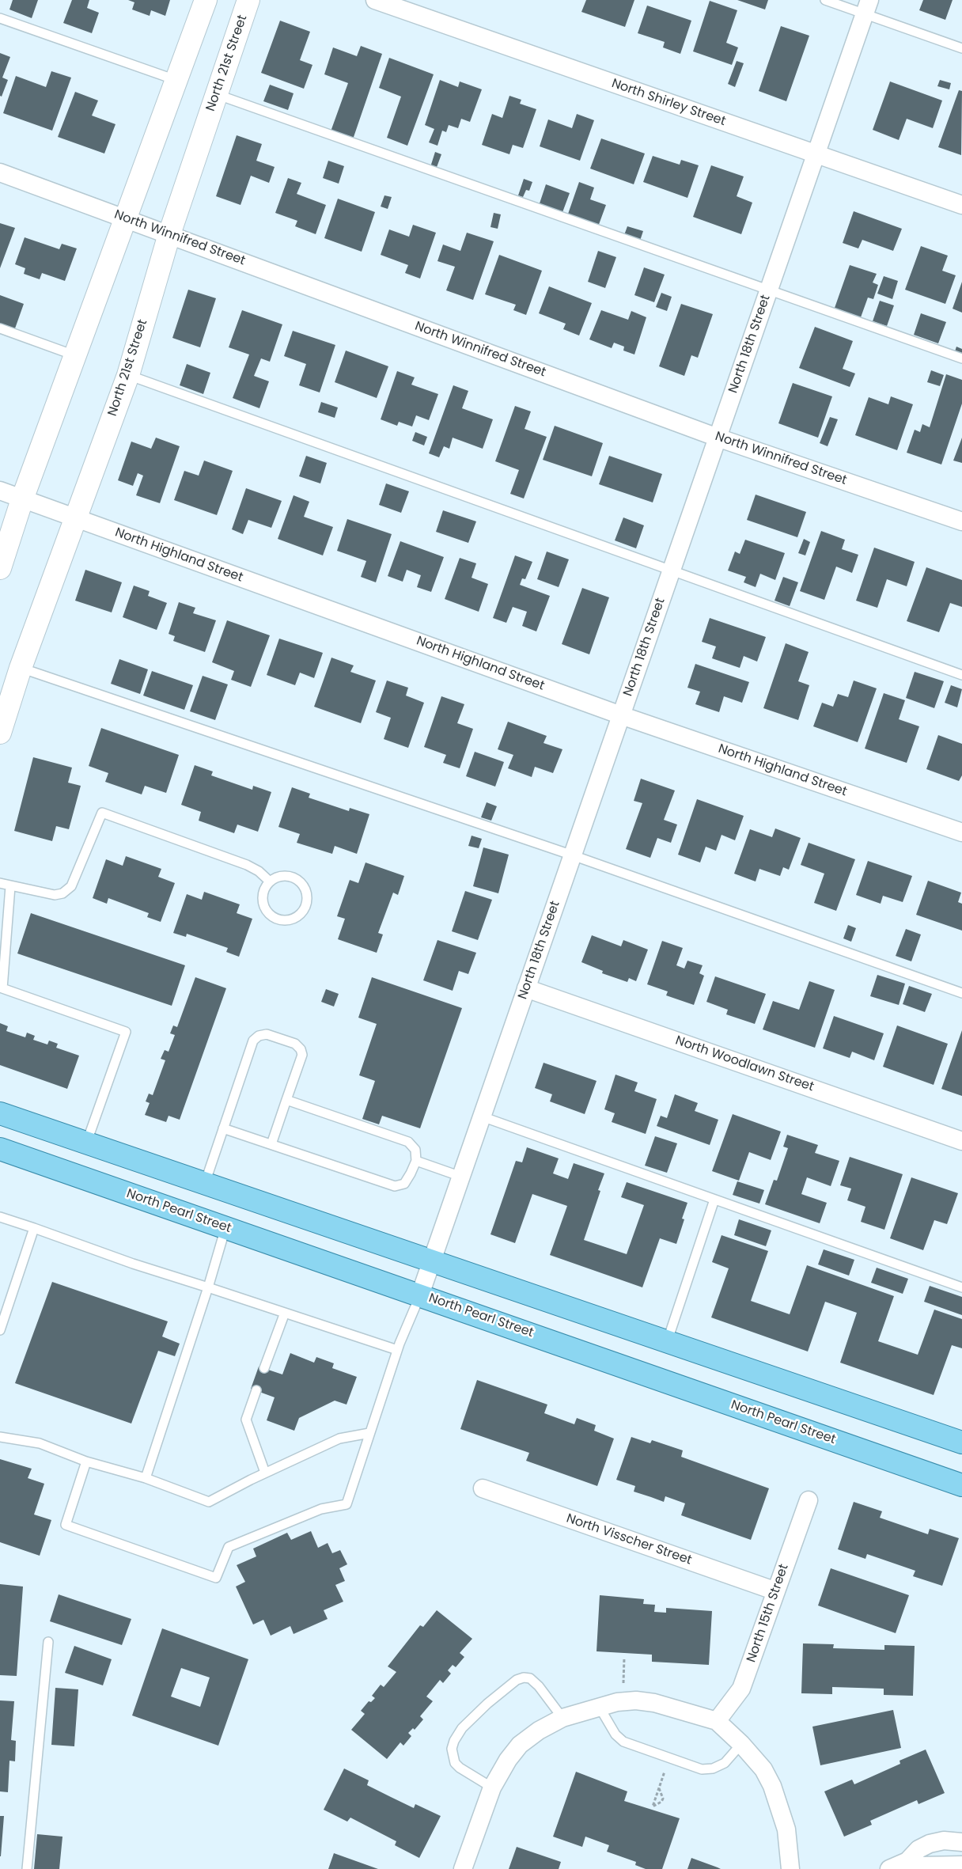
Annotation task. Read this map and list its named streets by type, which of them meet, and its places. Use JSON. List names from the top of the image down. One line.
{"streets":{"main road":["North 21st Street","North Pearl Street"],"street":["North Shirley Street","North Winnifred Street","North 18th Street","North Highland Street","North Woodlawn Street","North Visscher Street","North 15th Street"]},"crossings":[["North 21st Street","North Winnifred Street"],["North 21st Street","North Highland Street"],["North Shirley Street","North 18th Street"],["North Winnifred Street","North 18th Street"],["North 18th Street","North Highland Street"],["North 18th Street","North Woodlawn Street"],["North 18th Street","North Pearl Street"],["North Visscher Street","North 15th Street"]]}
